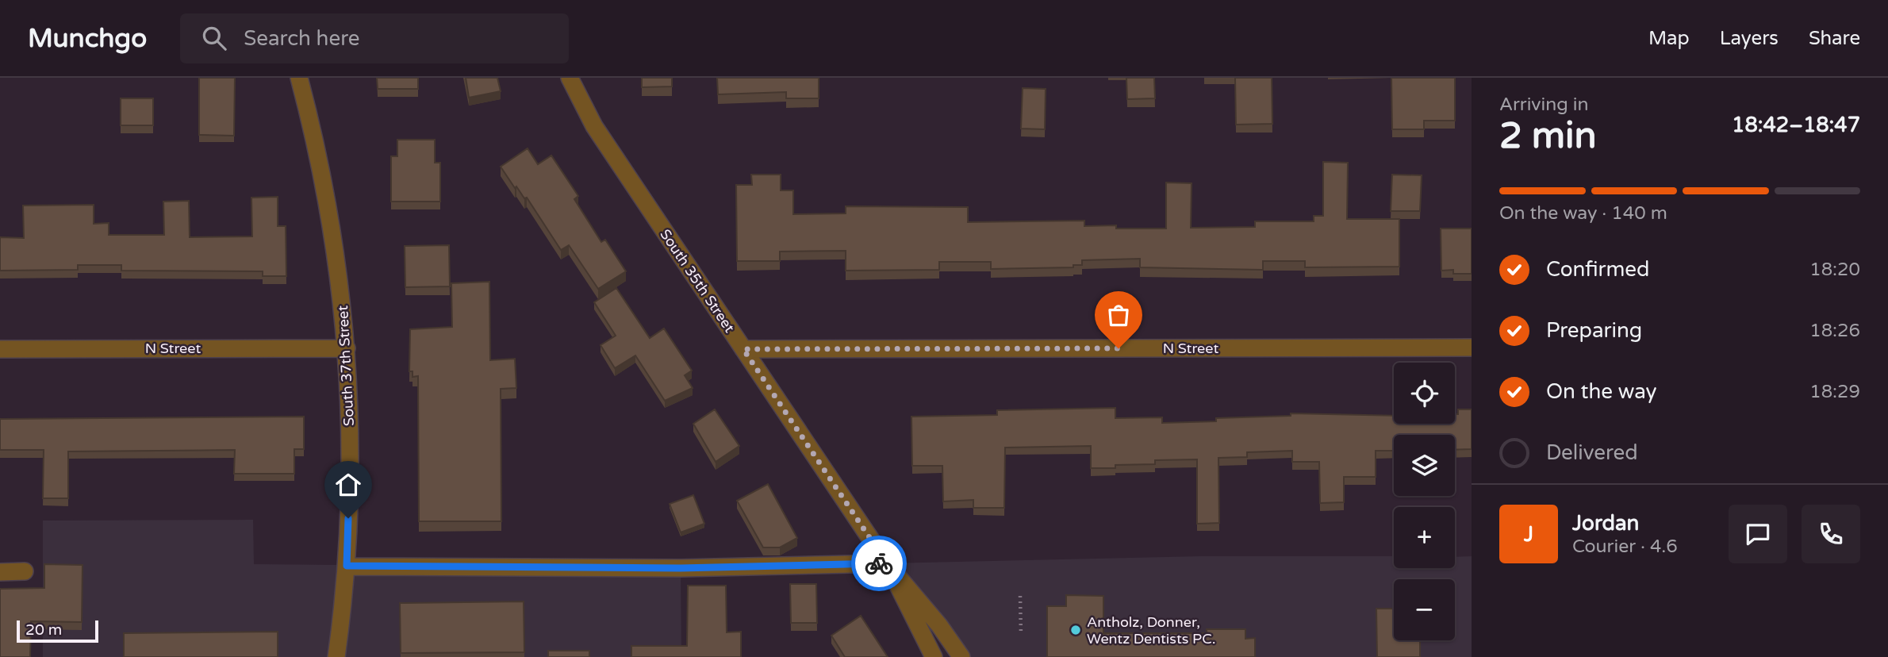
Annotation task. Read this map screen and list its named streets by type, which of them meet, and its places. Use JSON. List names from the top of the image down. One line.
{"streets":{"street":["South 35th Street","N Street","South 37th Street"]},"crossings":[["South 35th Street","N Street"],["N Street","South 37th Street"]],"places":["Antholz, Donner, Wentz Dentists PC."],"scale_bar":"20 m","page":{"header":"Munchgo","search":"Search here","nav":["Map","Layers","Share"],"heading":["2 min","Arriving in","18:42–18:47"],"panel":["Jordan","Courier · 4.6"],"bar":"On the way · 140 m","list":[["Confirmed","18:20"],["Preparing","18:26"],["On the way","18:29"],"Delivered"],"map_buttons":["+","−"],"round":"J","scale":"20 m"}}
